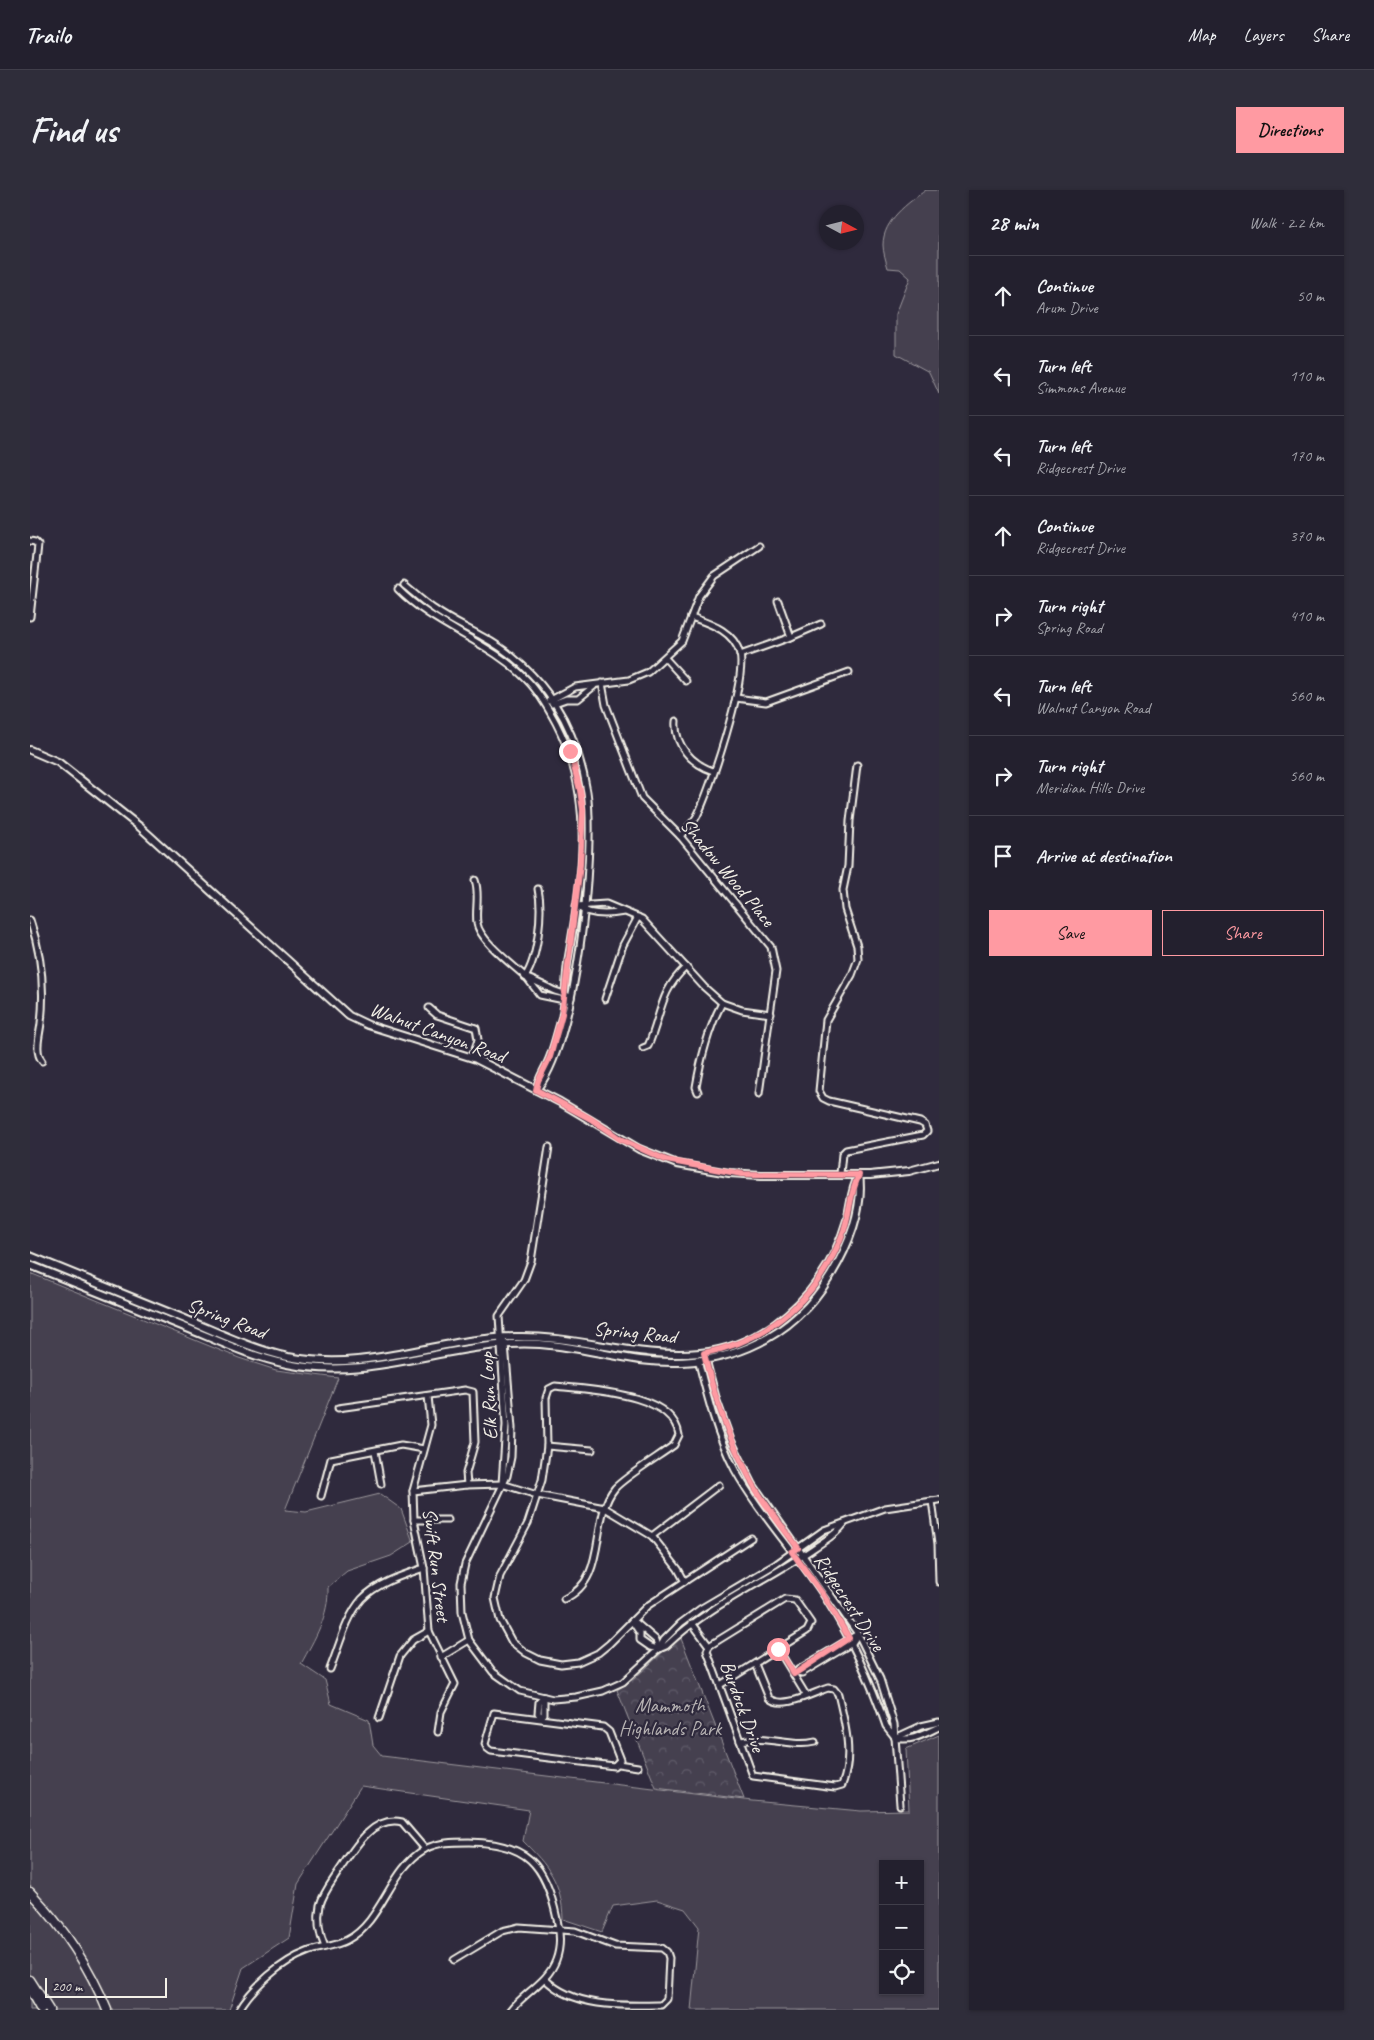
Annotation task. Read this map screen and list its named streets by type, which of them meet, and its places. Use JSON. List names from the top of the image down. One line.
{"streets":{"main road":["Walnut Canyon Road","Spring Road"],"street":["Shadow Wood Place","Elk Run Loop","Swift Run Street","Ridgecrest Drive","Burdock Drive"]},"crossings":[["Walnut Canyon Road","Spring Road"],["Spring Road","Elk Run Loop"],["Spring Road","Ridgecrest Drive"],["Elk Run Loop","Ridgecrest Drive"]],"parks":["Mammoth Highlands Park"],"scale_bar":"200 m","north":"right","page":{"header":"Trailo","nav":["Map","Layers","Share"],"buttons":["Directions",["Save","Share"]],"title":"Find us","heading":["28 min","Walk · 2.2 km"],"list":[["Continue","Arum Drive","50 m"],["Turn left","Simmons Avenue","110 m"],["Turn left","Ridgecrest Drive","170 m"],["Continue","Ridgecrest Drive","370 m"],["Turn right","Spring Road","410 m"],["Turn left","Walnut Canyon Road","560 m"],["Turn right","Meridian Hills Drive","560 m"],"Arrive at destination"],"map_buttons":["+","−"],"scale":"200 m"}}
